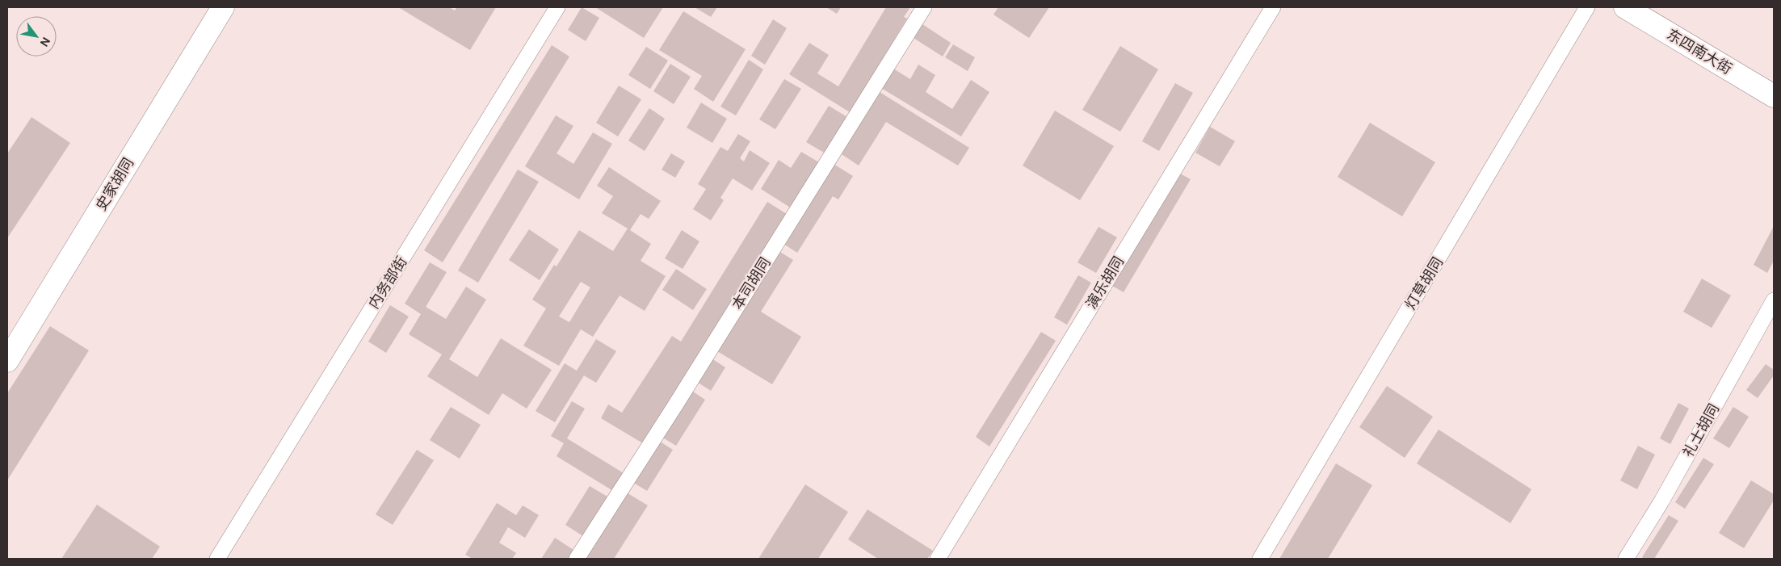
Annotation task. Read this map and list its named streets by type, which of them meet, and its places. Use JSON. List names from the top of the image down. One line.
{"streets":{"street":["东四南大街","史家胡同"],"lane":["内务部街","演乐胡同","本司胡同","灯草胡同","礼士胡同"]},"north":"bottom right"}
